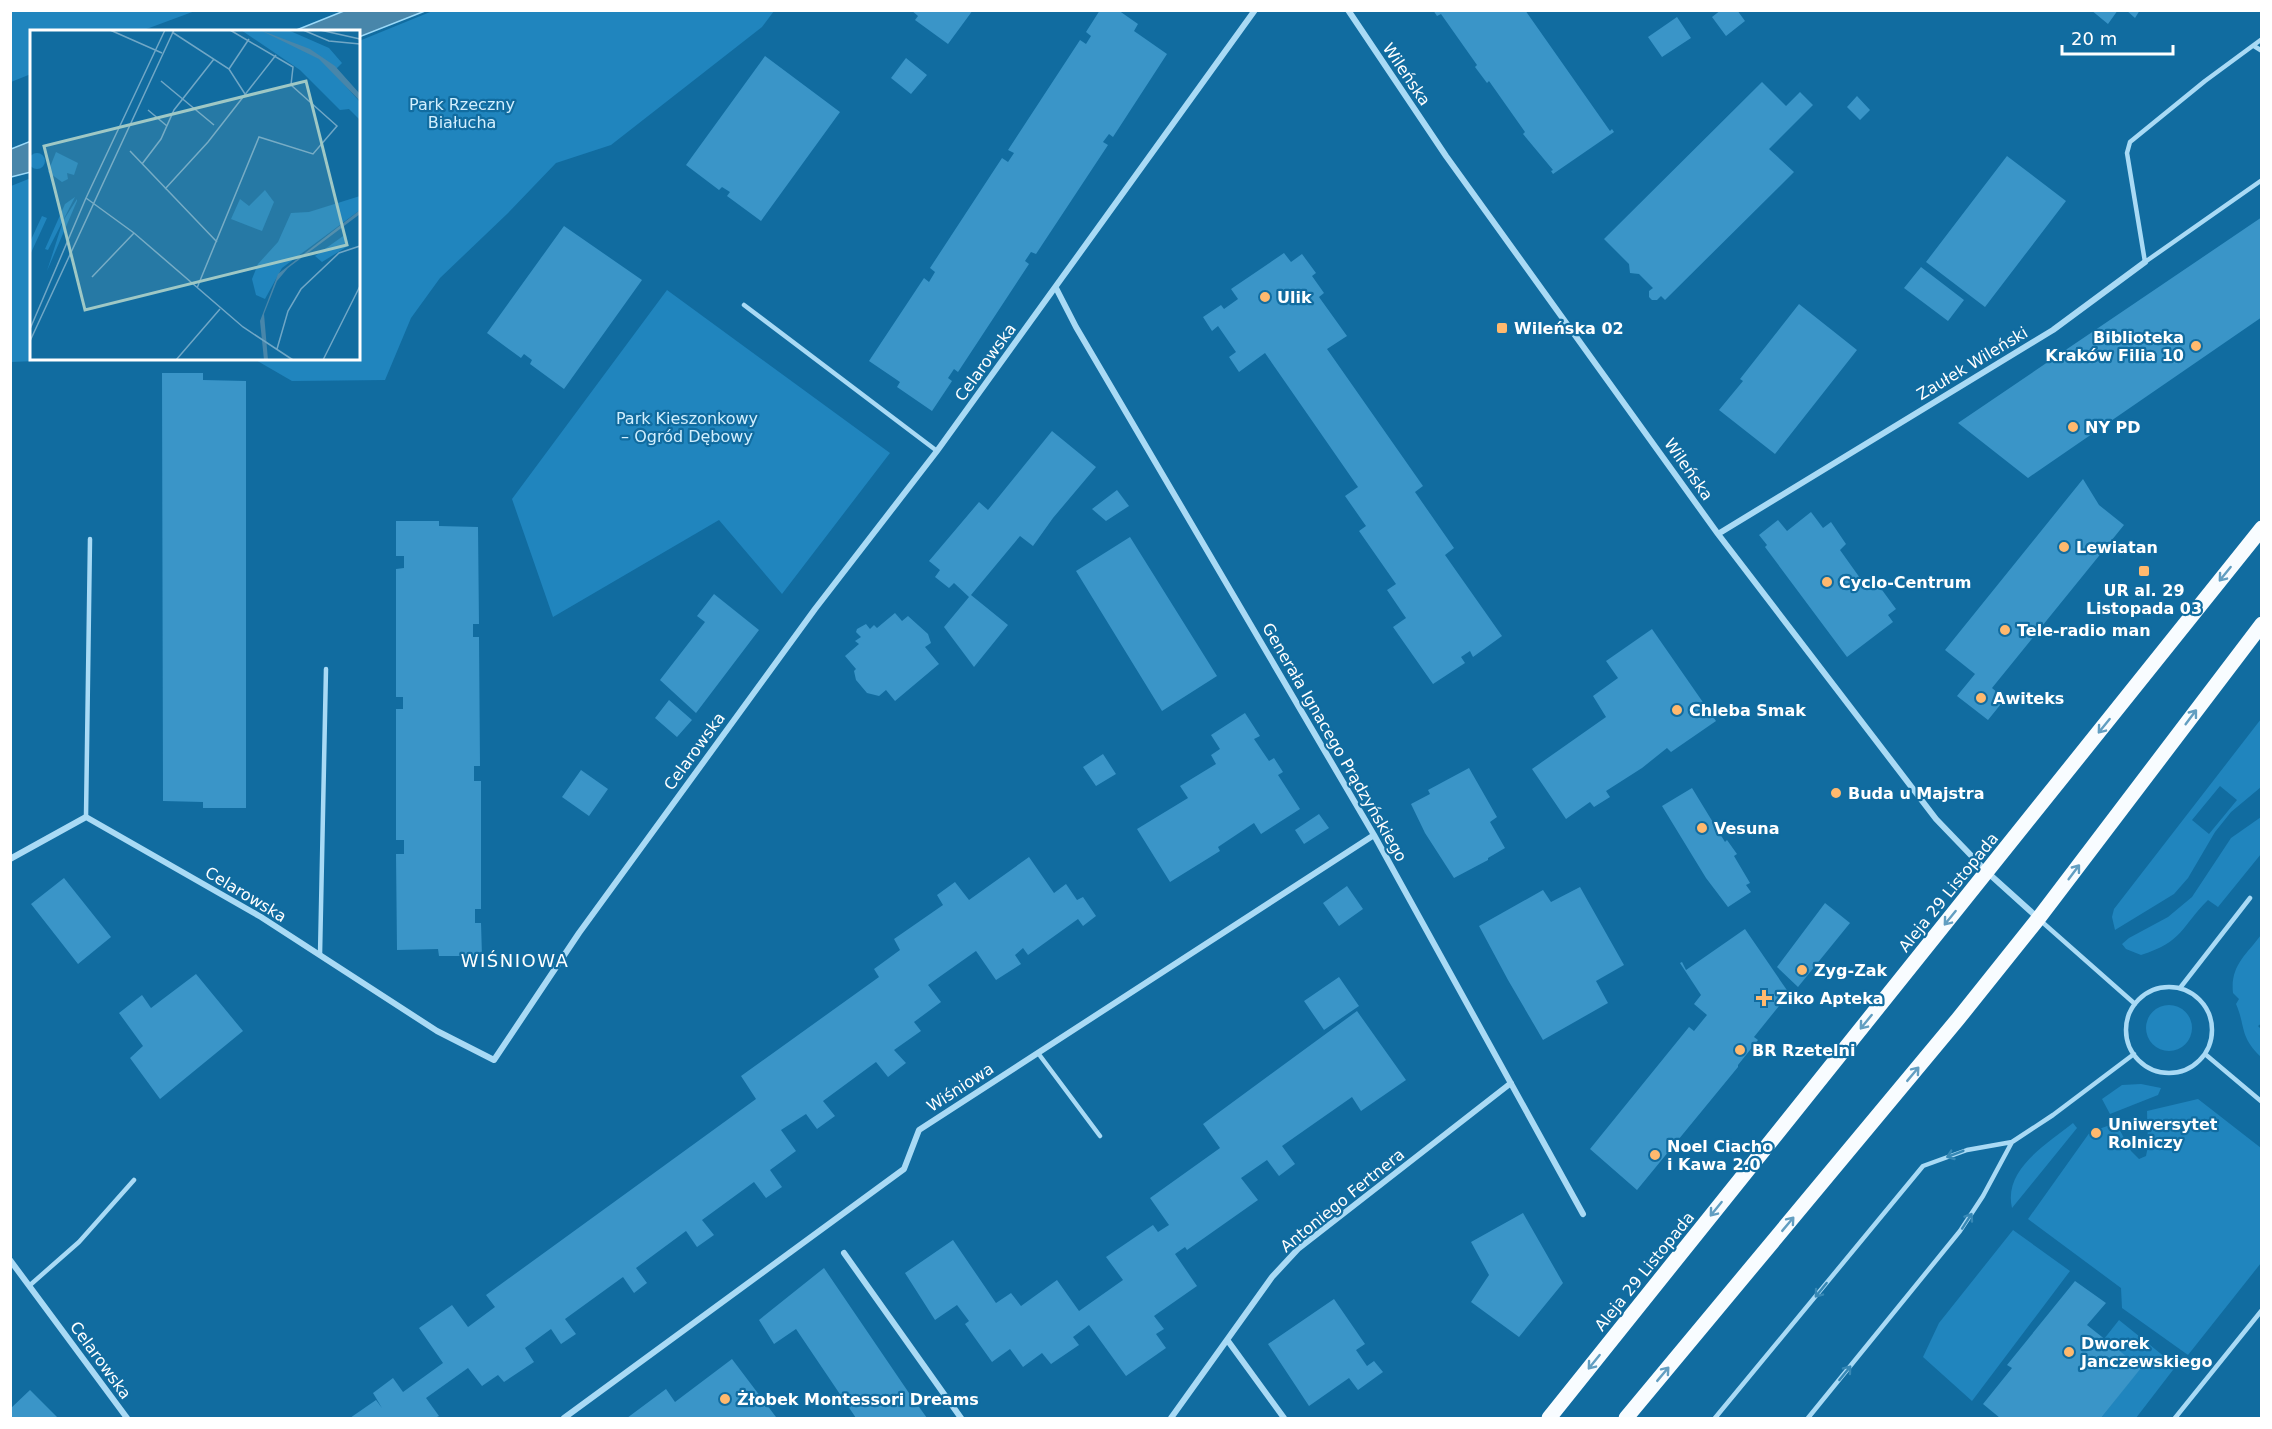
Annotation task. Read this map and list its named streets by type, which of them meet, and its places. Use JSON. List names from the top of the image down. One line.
{"streets":{"main road":["Aleja 29 Listopada"],"street":["Wileńska","Celarowska","Zaułek Wileński","Generała Ignacego Prądzyńskiego","Wiśniowa","Antoniego Fertnera"]},"crossings":[["Wileńska","Zaułek Wileński"],["Wileńska","Aleja 29 Listopada"],["Celarowska","Generała Ignacego Prądzyńskiego"],["Generała Ignacego Prądzyńskiego","Wiśniowa"],["Generała Ignacego Prądzyńskiego","Antoniego Fertnera"]],"districts":["WIŚNIOWA"],"parks":["Park Rzeczny Białucha","Park Kieszonkowy – Ogród Dębowy"],"places":{"other":["Ulik","Biblioteka Kraków Filia 10","NY PD","Lewiatan","Cyclo-Centrum","Tele-radio man","Awiteks","Chleba Smak","Buda u Majstra","Vesuna","Zyg-Zak","BR Rzetelni","Uniwersytet Rolniczy","Noel Ciacho i Kawa 2.0","Dworek Janczewskiego","Żłobek Montessori Dreams"],"transit":["Wileńska 02","UR al. 29 Listopada 03"],"health":["Ziko Apteka"]},"scale_bar":"20 m"}
